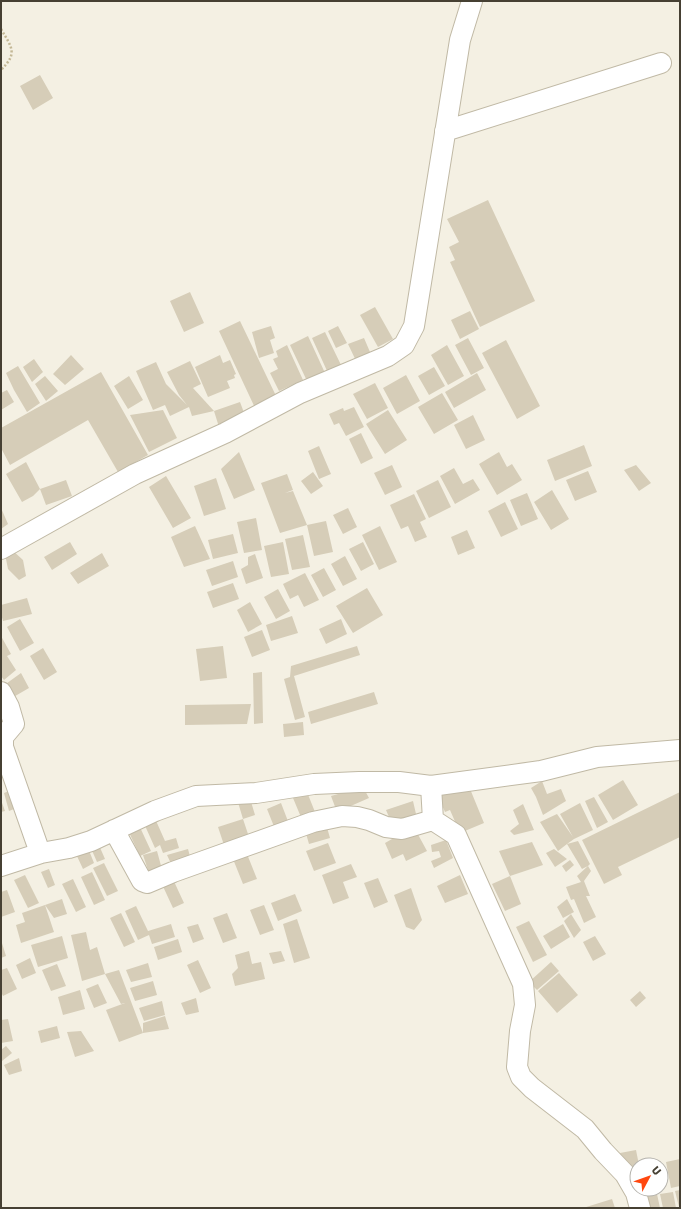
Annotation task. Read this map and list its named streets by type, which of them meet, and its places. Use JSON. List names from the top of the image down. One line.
{"north":"top right"}
